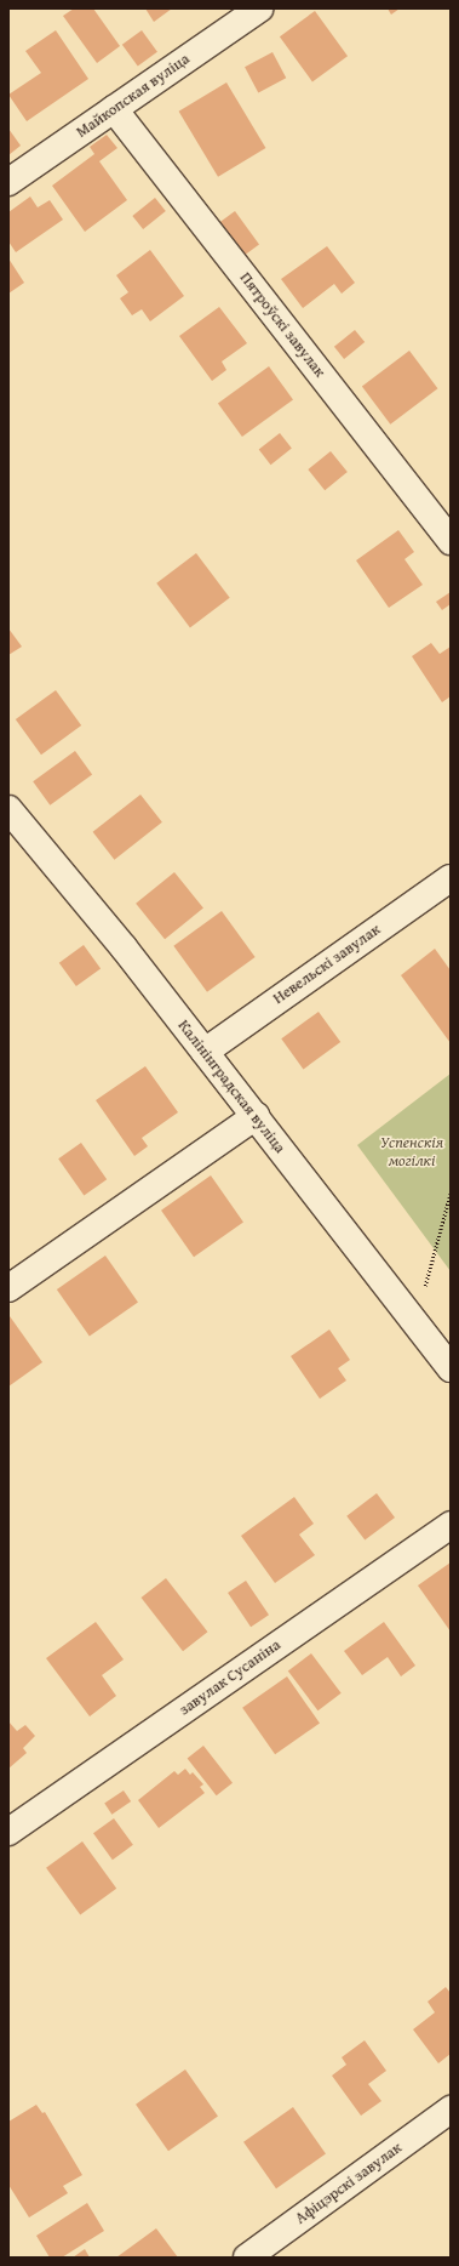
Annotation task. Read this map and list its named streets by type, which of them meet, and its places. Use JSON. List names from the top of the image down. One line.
{"streets":{"street":["Майкопская вуліца","Пятроўскі завулак","Невельскі завулак","Калінінградская вуліца","завулак Сусаніна","Афіцэрскі завулак"]},"crossings":[["Майкопская вуліца","Пятроўскі завулак"],["Невельскі завулак","Калінінградская вуліца"]],"parks":["Успенскія могілкі"]}
